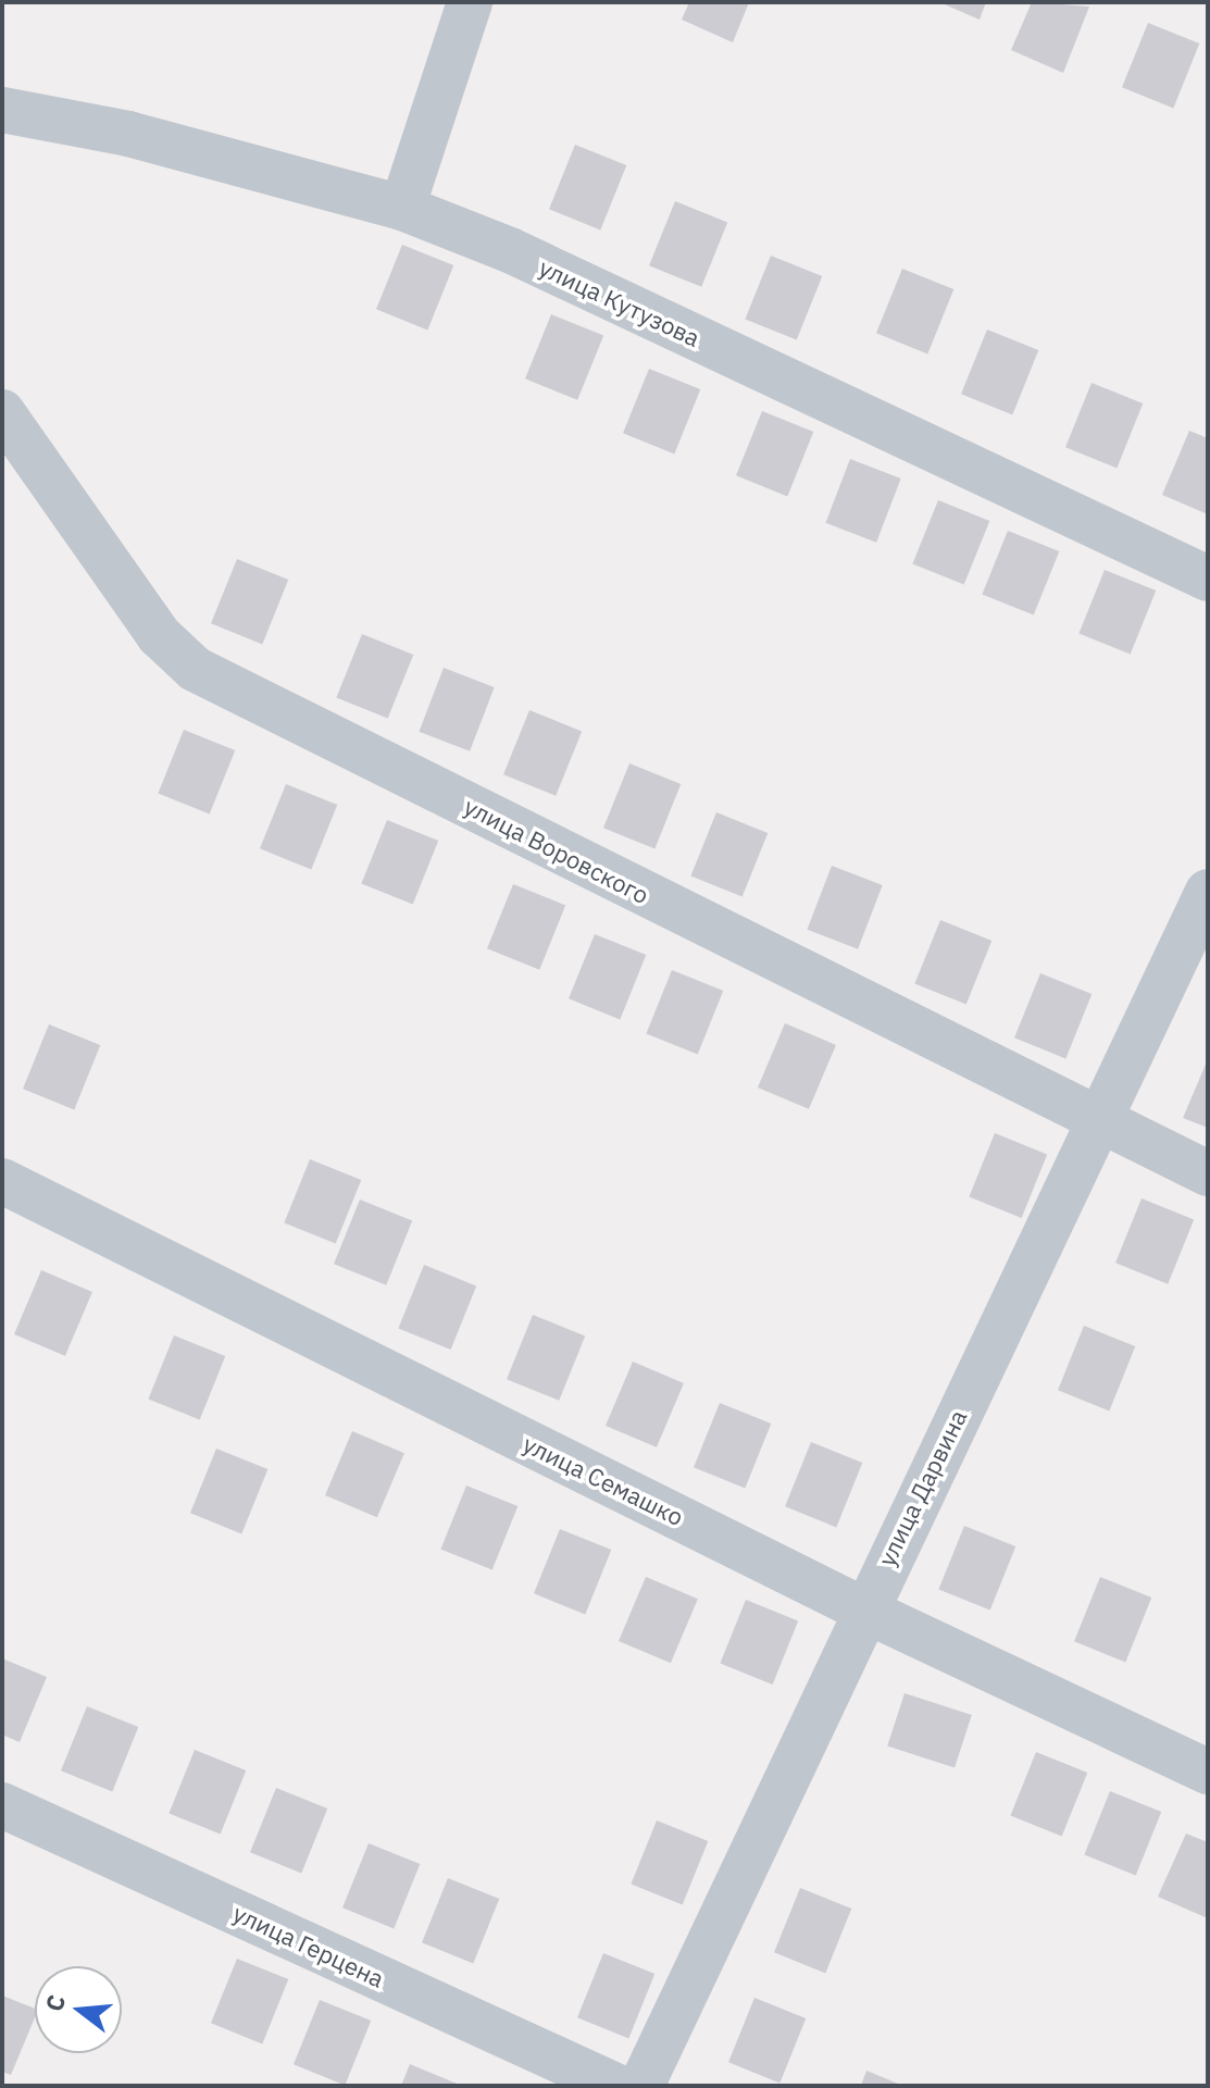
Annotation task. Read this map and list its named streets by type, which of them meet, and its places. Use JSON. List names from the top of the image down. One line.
{"streets":{"street":["улица Кутузова","улица Воровского","улица Семашко","улица Дарвина","улица Герцена"]},"crossings":[["улица Воровского","улица Дарвина"],["улица Семашко","улица Дарвина"]],"north":"left"}
